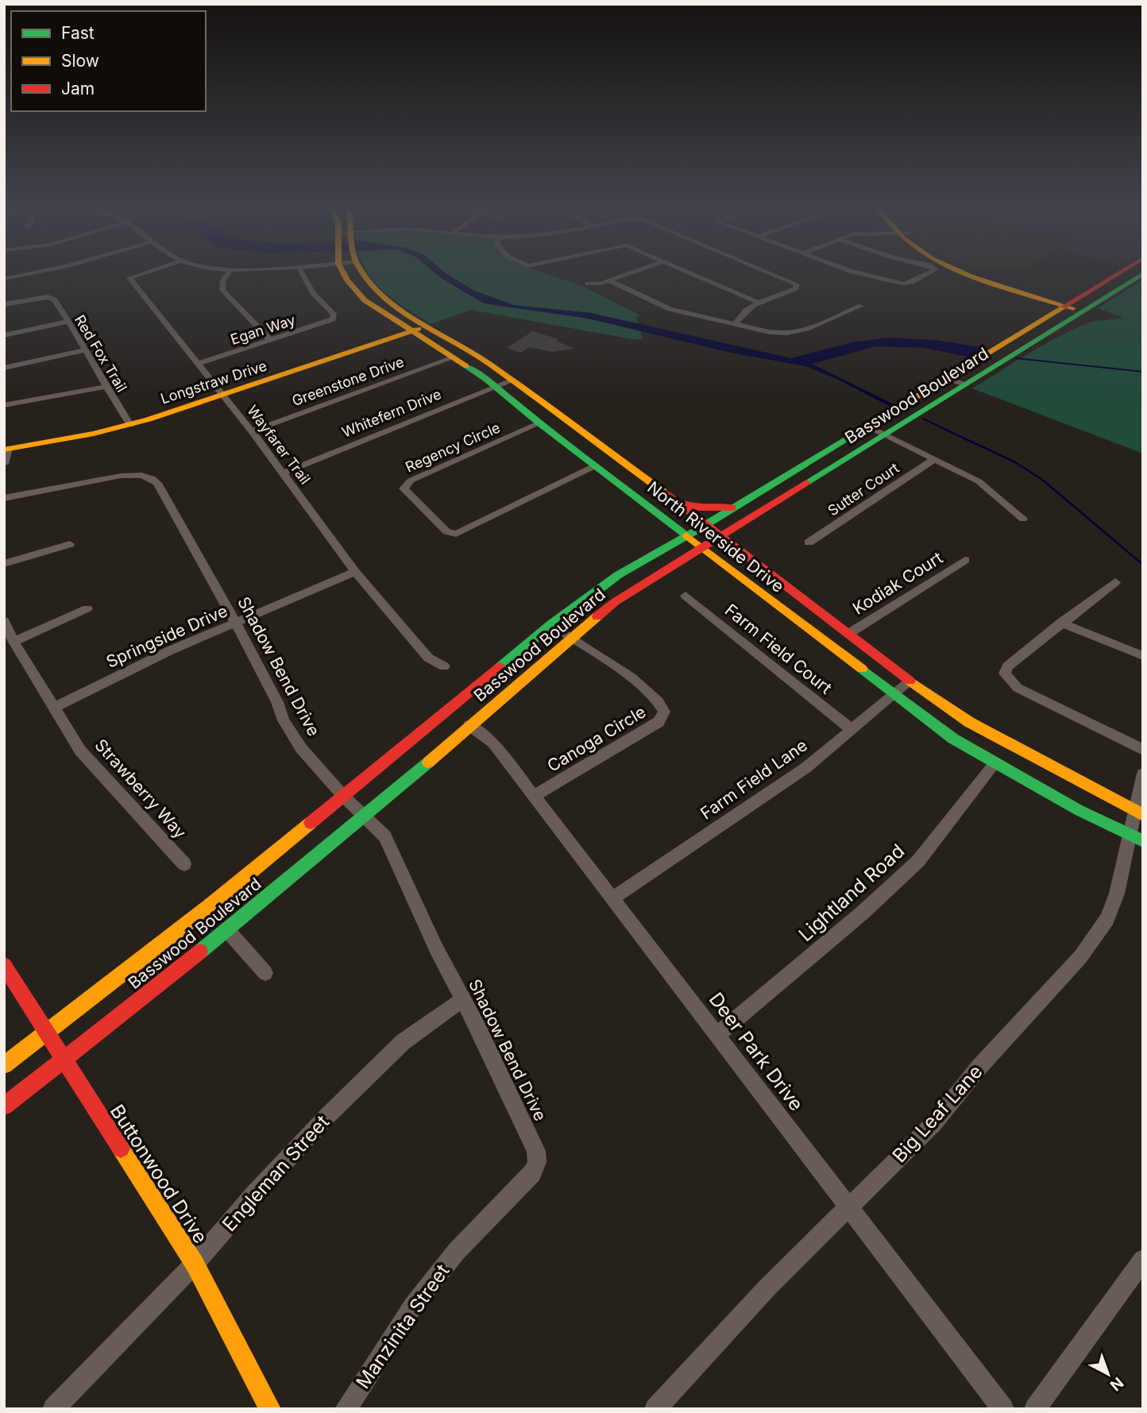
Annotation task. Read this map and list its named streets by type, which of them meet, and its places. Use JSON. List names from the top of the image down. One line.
{"streets":{"main road":["Longstraw Drive","Basswood Boulevard","North Riverside Drive","Buttonwood Drive"],"street":["Egan Way","Red Fox Trail","Greenstone Drive","Whitefern Drive","Wayfarer Trail","Regency Circle","Sutter Court","Kodiak Court","Springside Drive","Farm Field Court","Shadow Bend Drive","Canoga Circle","Farm Field Lane","Strawberry Way","Lightland Road","Deer Park Drive","Big Leaf Lane","Engleman Street","Manzinita Street"]},"crossings":[["Egan Way","Wayfarer Trail"],["Red Fox Trail","Longstraw Drive"],["Greenstone Drive","Wayfarer Trail"],["Greenstone Drive","North Riverside Drive"],["Longstraw Drive","Wayfarer Trail"],["Longstraw Drive","North Riverside Drive"],["Basswood Boulevard","North Riverside Drive"],["Basswood Boulevard","Shadow Bend Drive"],["Basswood Boulevard","Canoga Circle"],["Basswood Boulevard","Deer Park Drive"],["Basswood Boulevard","Buttonwood Drive"],["Whitefern Drive","Wayfarer Trail"],["Whitefern Drive","North Riverside Drive"],["Wayfarer Trail","Springside Drive"],["Regency Circle","North Riverside Drive"],["North Riverside Drive","Kodiak Court"],["North Riverside Drive","Farm Field Lane"],["North Riverside Drive","Lightland Road"],["North Riverside Drive","Big Leaf Lane"],["Springside Drive","Shadow Bend Drive"],["Springside Drive","Strawberry Way"],["Farm Field Court","Farm Field Lane"],["Shadow Bend Drive","Engleman Street"],["Shadow Bend Drive","Manzinita Street"],["Canoga Circle","Deer Park Drive"],["Farm Field Lane","Deer Park Drive"],["Lightland Road","Deer Park Drive"],["Deer Park Drive","Big Leaf Lane"],["Engleman Street","Buttonwood Drive"]],"legend":["Fast","Slow","Jam"],"north":"bottom right"}
